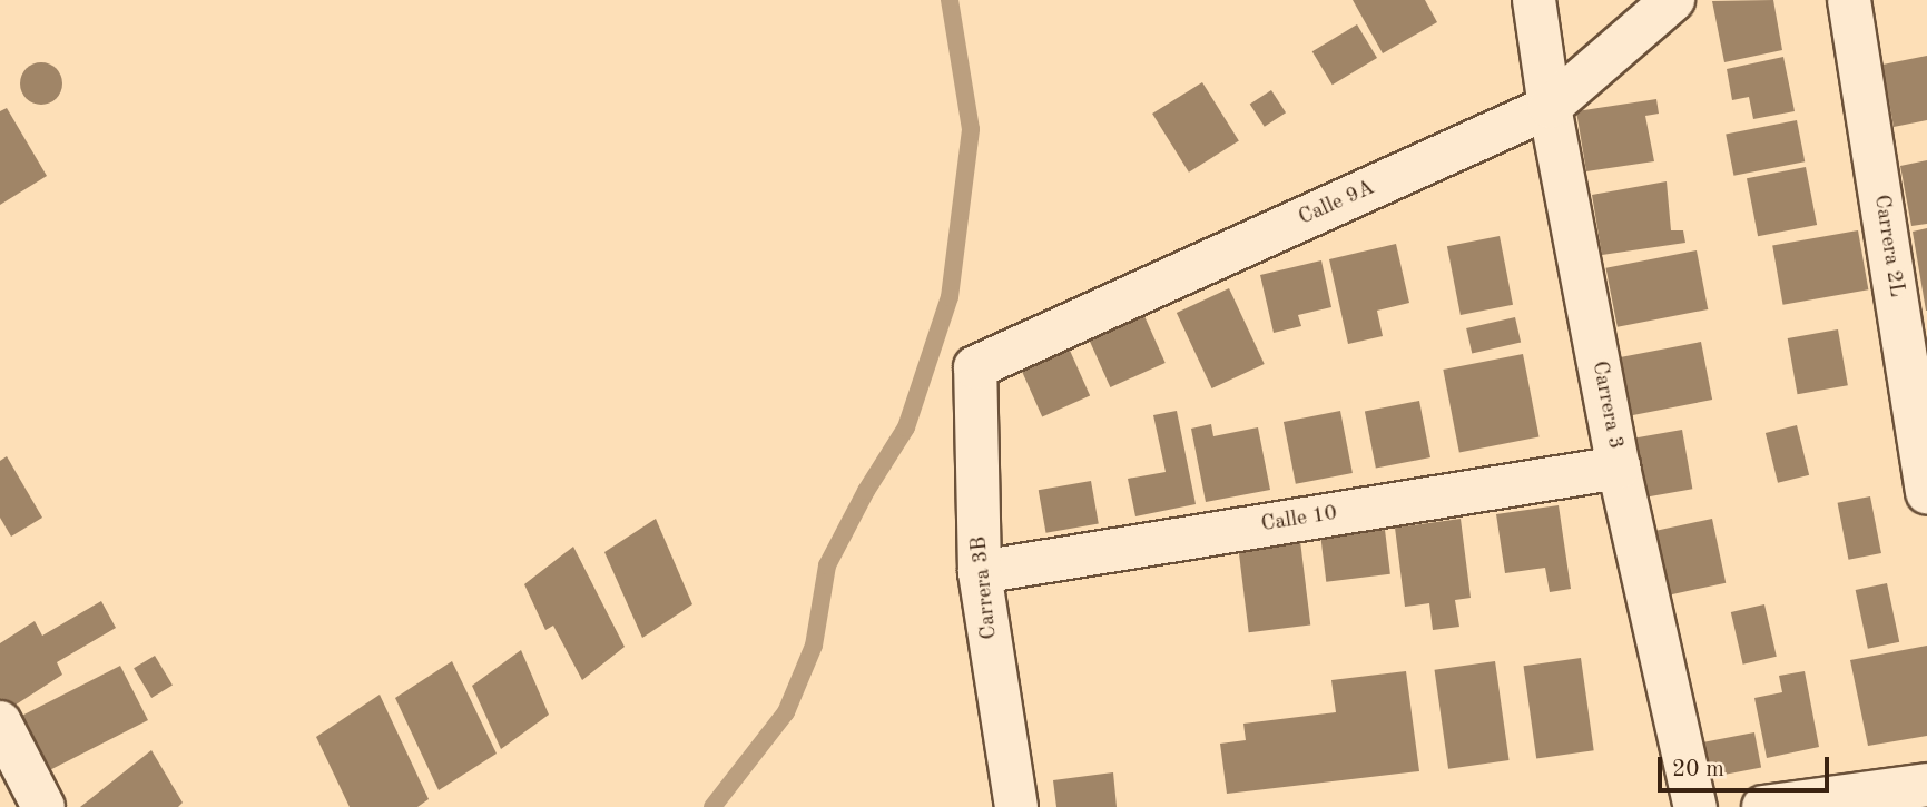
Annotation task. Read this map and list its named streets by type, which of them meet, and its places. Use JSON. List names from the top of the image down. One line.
{"streets":{"street":["Calle 9A","Carrera 2L","Carrera 3","Calle 10","Carrera 3B"]},"crossings":[["Calle 9A","Carrera 3"],["Calle 9A","Carrera 3B"],["Carrera 3","Calle 10"],["Calle 10","Carrera 3B"]],"scale_bar":"20 m"}
